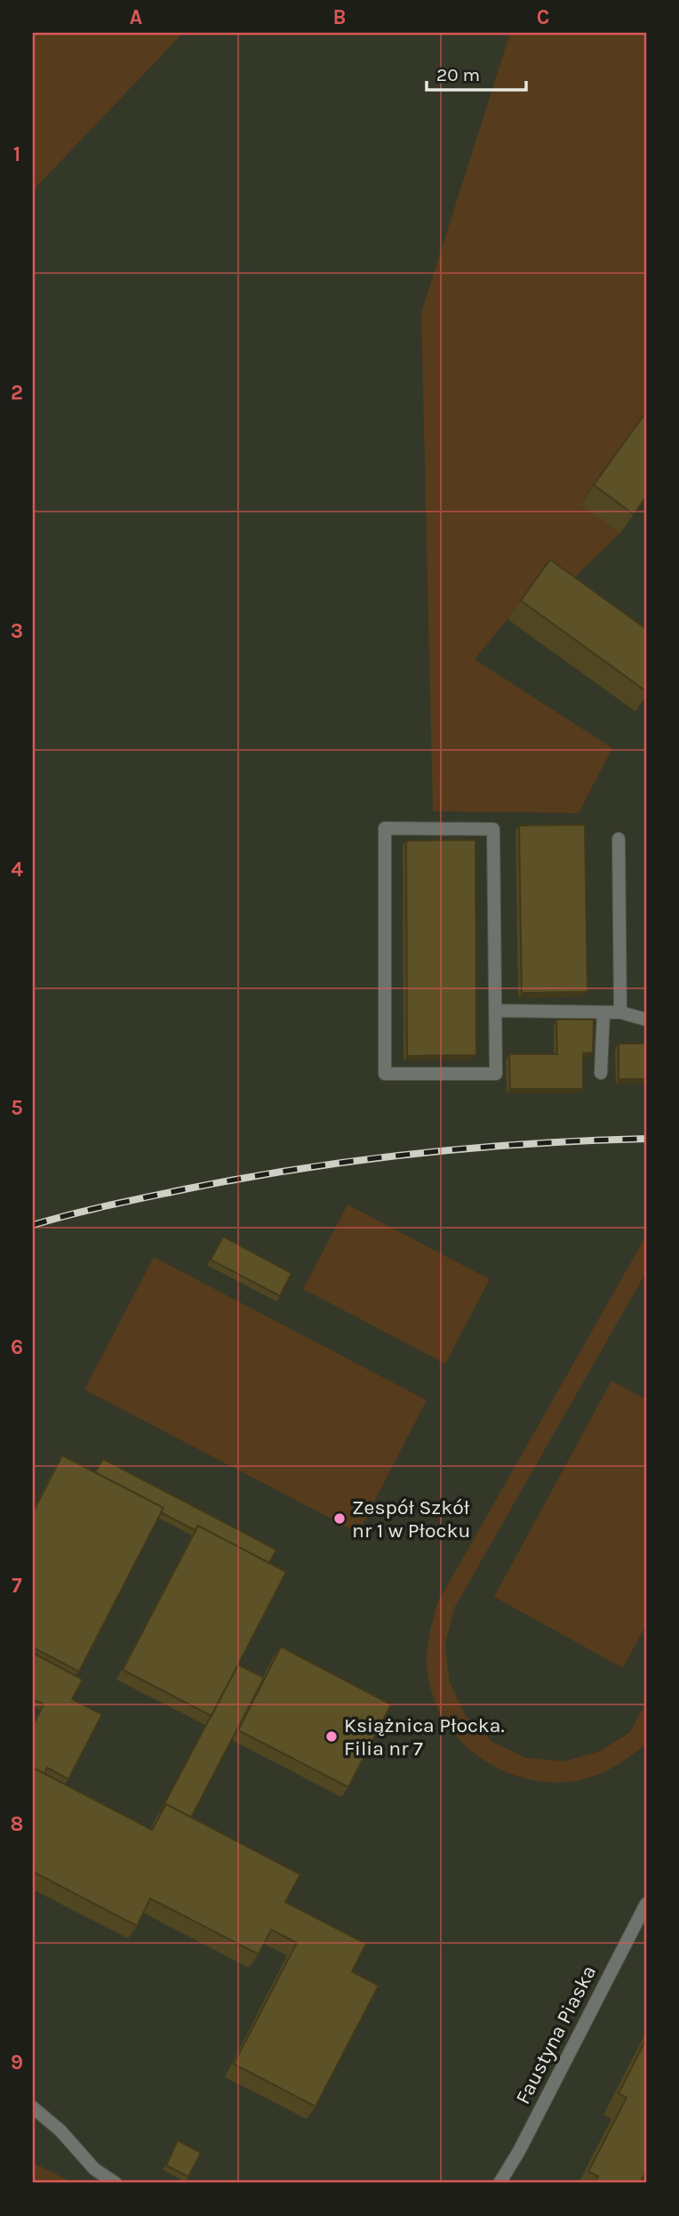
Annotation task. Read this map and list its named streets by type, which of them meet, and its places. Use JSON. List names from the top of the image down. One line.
{"streets":{"street":["Faustyna Piaska"]},"places":["Zespół Szkół nr 1 w Płocku","Książnica Płocka. Filia nr 7"],"scale_bar":"20 m","grid":{"columns":["A","B","C"],"rows":["1","2","3","4","5","6","7","8","9"]}}
